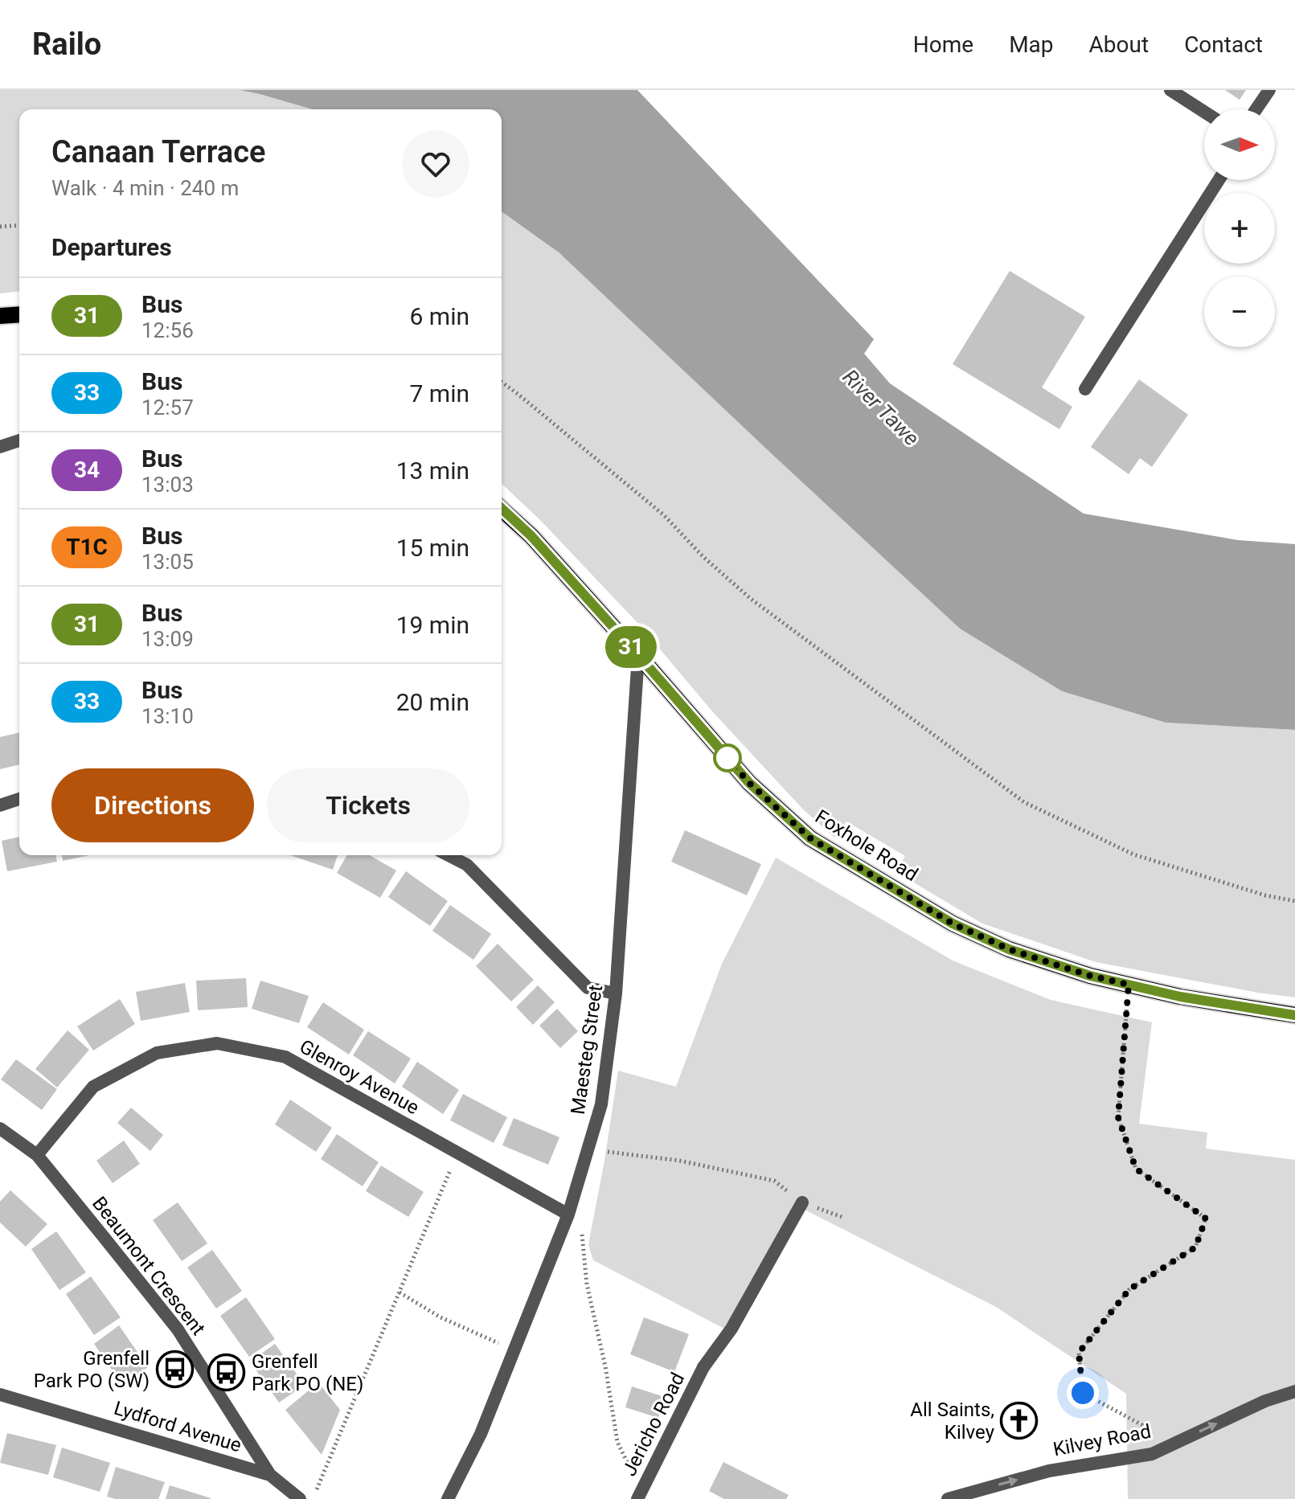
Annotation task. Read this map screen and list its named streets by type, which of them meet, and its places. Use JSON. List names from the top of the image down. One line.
{"streets":{"main road":["Foxhole Road"],"street":["Maesteg Street","Glenroy Avenue","Beaumont Crescent","Jericho Road","Lydford Avenue","Kilvey Road"]},"crossings":[["Foxhole Road","Maesteg Street"],["Maesteg Street","Glenroy Avenue"],["Glenroy Avenue","Beaumont Crescent"],["Beaumont Crescent","Lydford Avenue"]],"one_way":["Kilvey Road"],"water":["River Tawe"],"places":{"bus stop":["Grenfell Park PO (SW)","Grenfell Park PO (NE)"],"church":["All Saints, Kilvey"]},"lines":["bus line 31"],"north":"right","page":{"header":"Railo","nav":["Home","Map","About","Contact"],"on_map":"31","map_buttons":["+","−"],"heading":[["Canaan Terrace","Walk · 4 min · 240 m"],"Departures"],"list":[{"mark":"31","name":"Bus","note":"12:56","value":"6 min"},{"mark":"33","name":"Bus","note":"12:57","value":"7 min"},{"mark":"34","name":"Bus","note":"13:03","value":"13 min"},{"mark":"T1C","name":"Bus","note":"13:05","value":"15 min"},{"mark":"31","name":"Bus","note":"13:09","value":"19 min"},{"mark":"33","name":"Bus","note":"13:10","value":"20 min"}],"buttons":["Directions","Tickets"]}}
